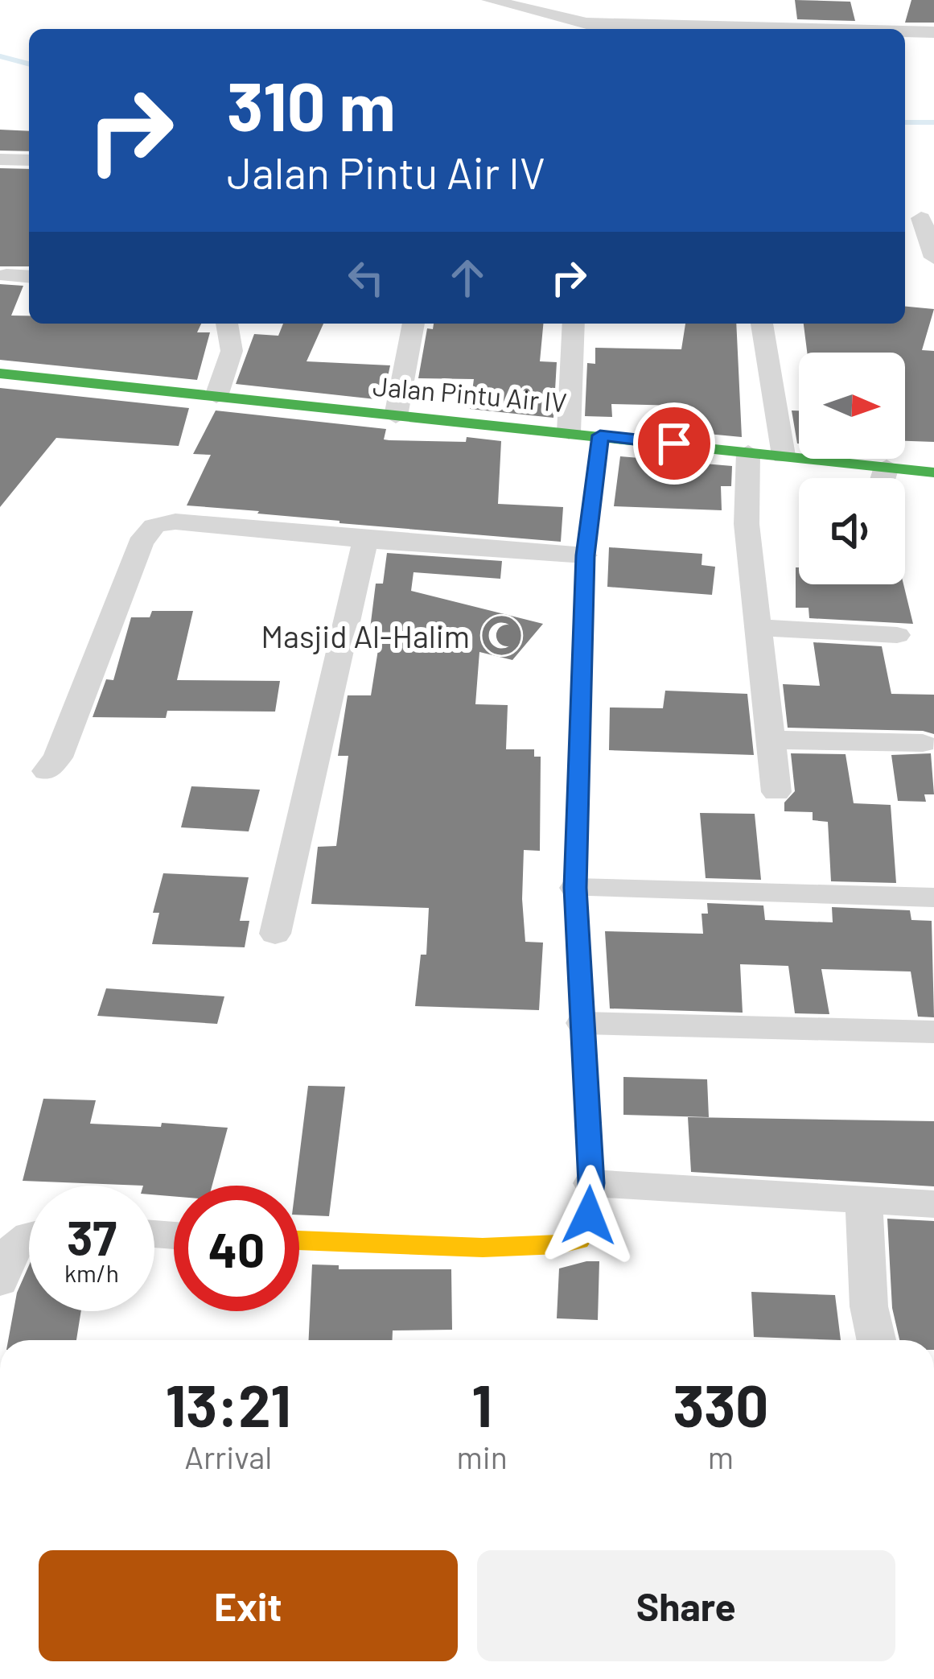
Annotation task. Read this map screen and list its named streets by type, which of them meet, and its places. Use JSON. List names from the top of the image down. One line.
{"streets":{"street":["Jalan Pintu Air IV"]},"places":{"mosque":["Masjid Al-Halim"]},"north":"right","page":{"turn":["310 m","Jalan Pintu Air IV"],"speed":"37 km/h","limit":"40","eta":["13:21","Arrival","1","min","330","m"],"buttons":["Exit","Share"]}}
